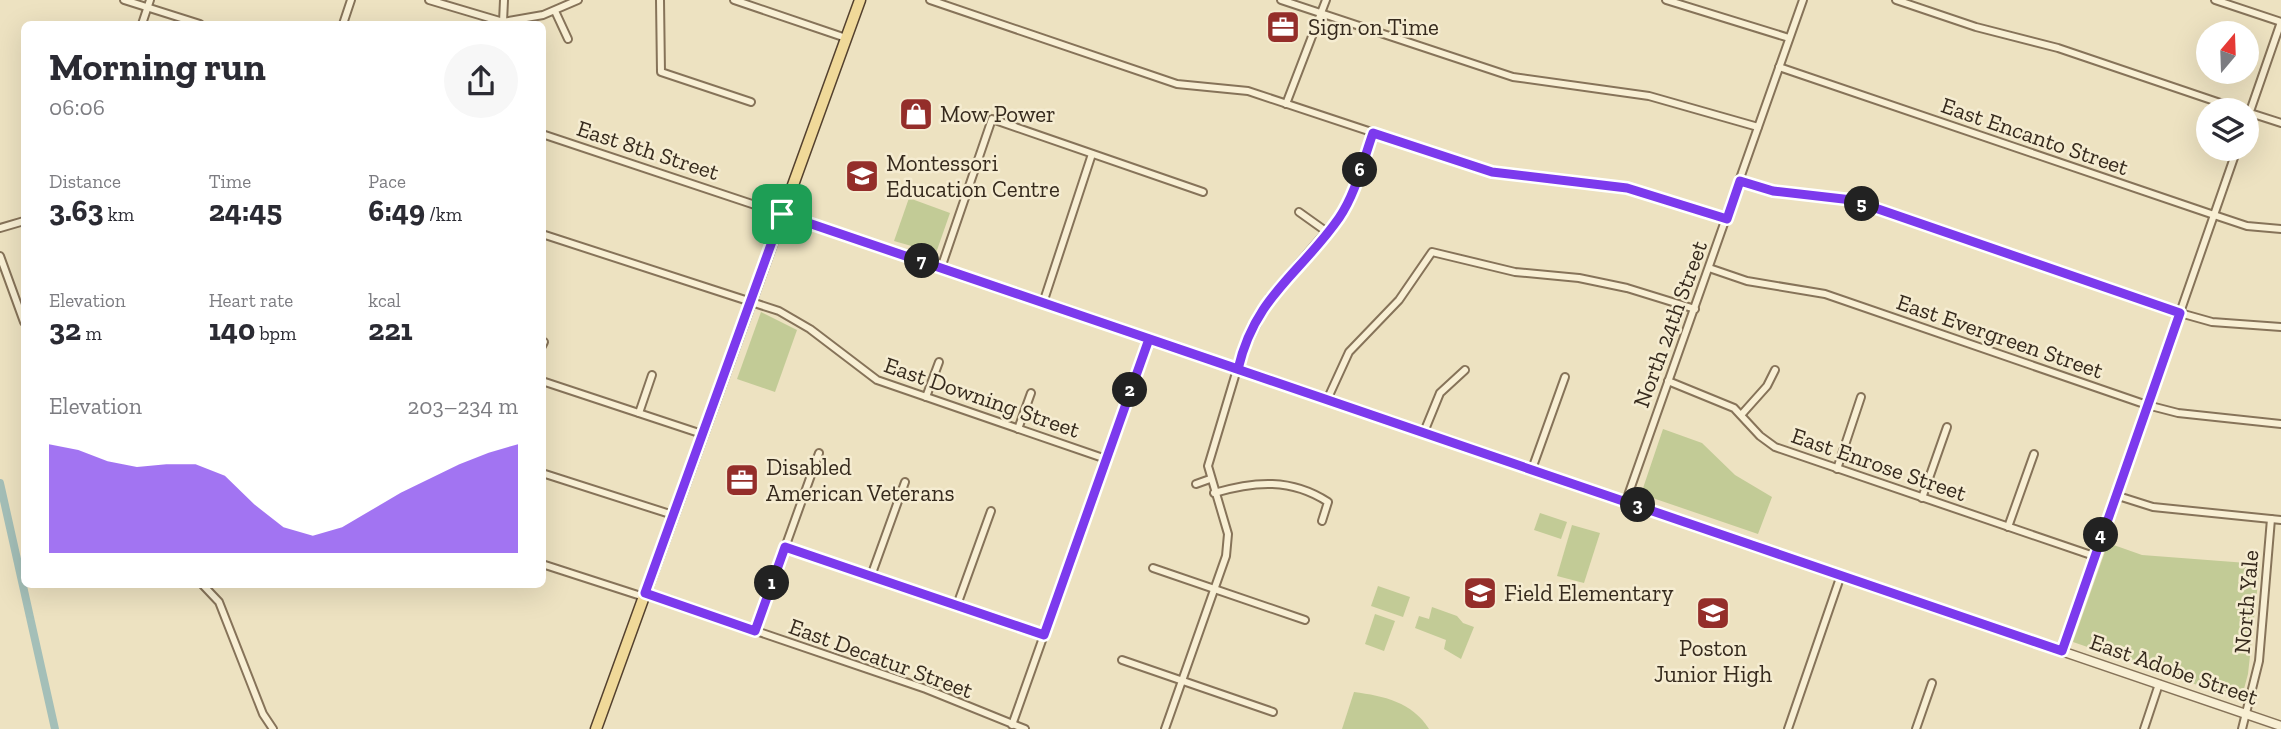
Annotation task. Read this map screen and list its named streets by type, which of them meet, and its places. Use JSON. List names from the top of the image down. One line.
{"streets":{"street":["East Encanto Street","East 8th Street","North 24th Street","East Evergreen Street","East Downing Street","East Enrose Street","North Yale","East Decatur Street","East Adobe Street"]},"crossings":[["East Encanto Street","North 24th Street"],["East 8th Street","East Adobe Street"],["North 24th Street","East Evergreen Street"],["North 24th Street","East Enrose Street"],["North 24th Street","East Adobe Street"],["North Yale","East Adobe Street"]],"places":{"office":["Sign on Time","Disabled American Veterans"],"shop":["Mow Power"],"school or university":["Montessori Education Centre","Field Elementary","Poston Junior High"]},"north":"top","page":{"heading":["Morning run","06:06"],"stats":[["Distance","3.63 km"],["Time","24:45"],["Pace","6:49 /km"],["Elevation","32 m"],["Heart rate","140 bpm"],["kcal","221"]],"pins":["6","5","7","2","3","4","1"],"chart":["Elevation","203–234 m"]}}
